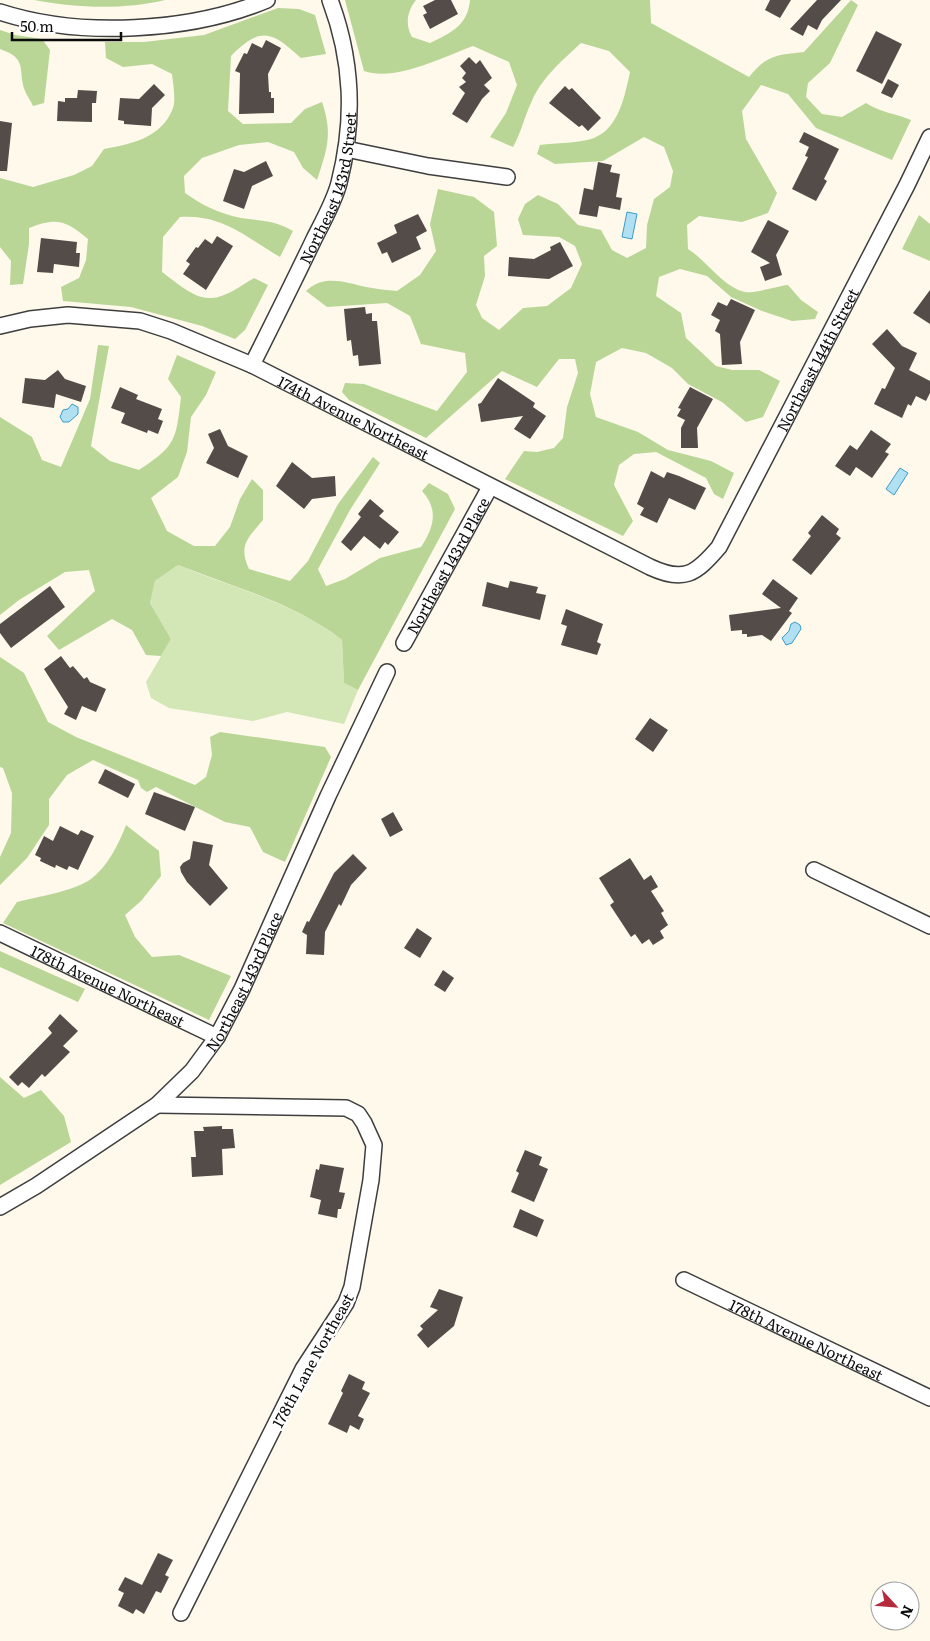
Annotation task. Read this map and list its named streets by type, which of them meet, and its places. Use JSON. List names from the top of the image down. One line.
{"streets":{"street":["Northeast 143rd Street","Northeast 144th Street","174th Avenue Northeast","Northeast 143rd Place","178th Avenue Northeast","178th Lane Northeast"]},"crossings":[["Northeast 143rd Street","174th Avenue Northeast"],["Northeast 144th Street","174th Avenue Northeast"],["174th Avenue Northeast","Northeast 143rd Place"],["Northeast 143rd Place","178th Avenue Northeast"],["Northeast 143rd Place","178th Lane Northeast"]],"scale_bar":"50 m","north":"bottom right"}
